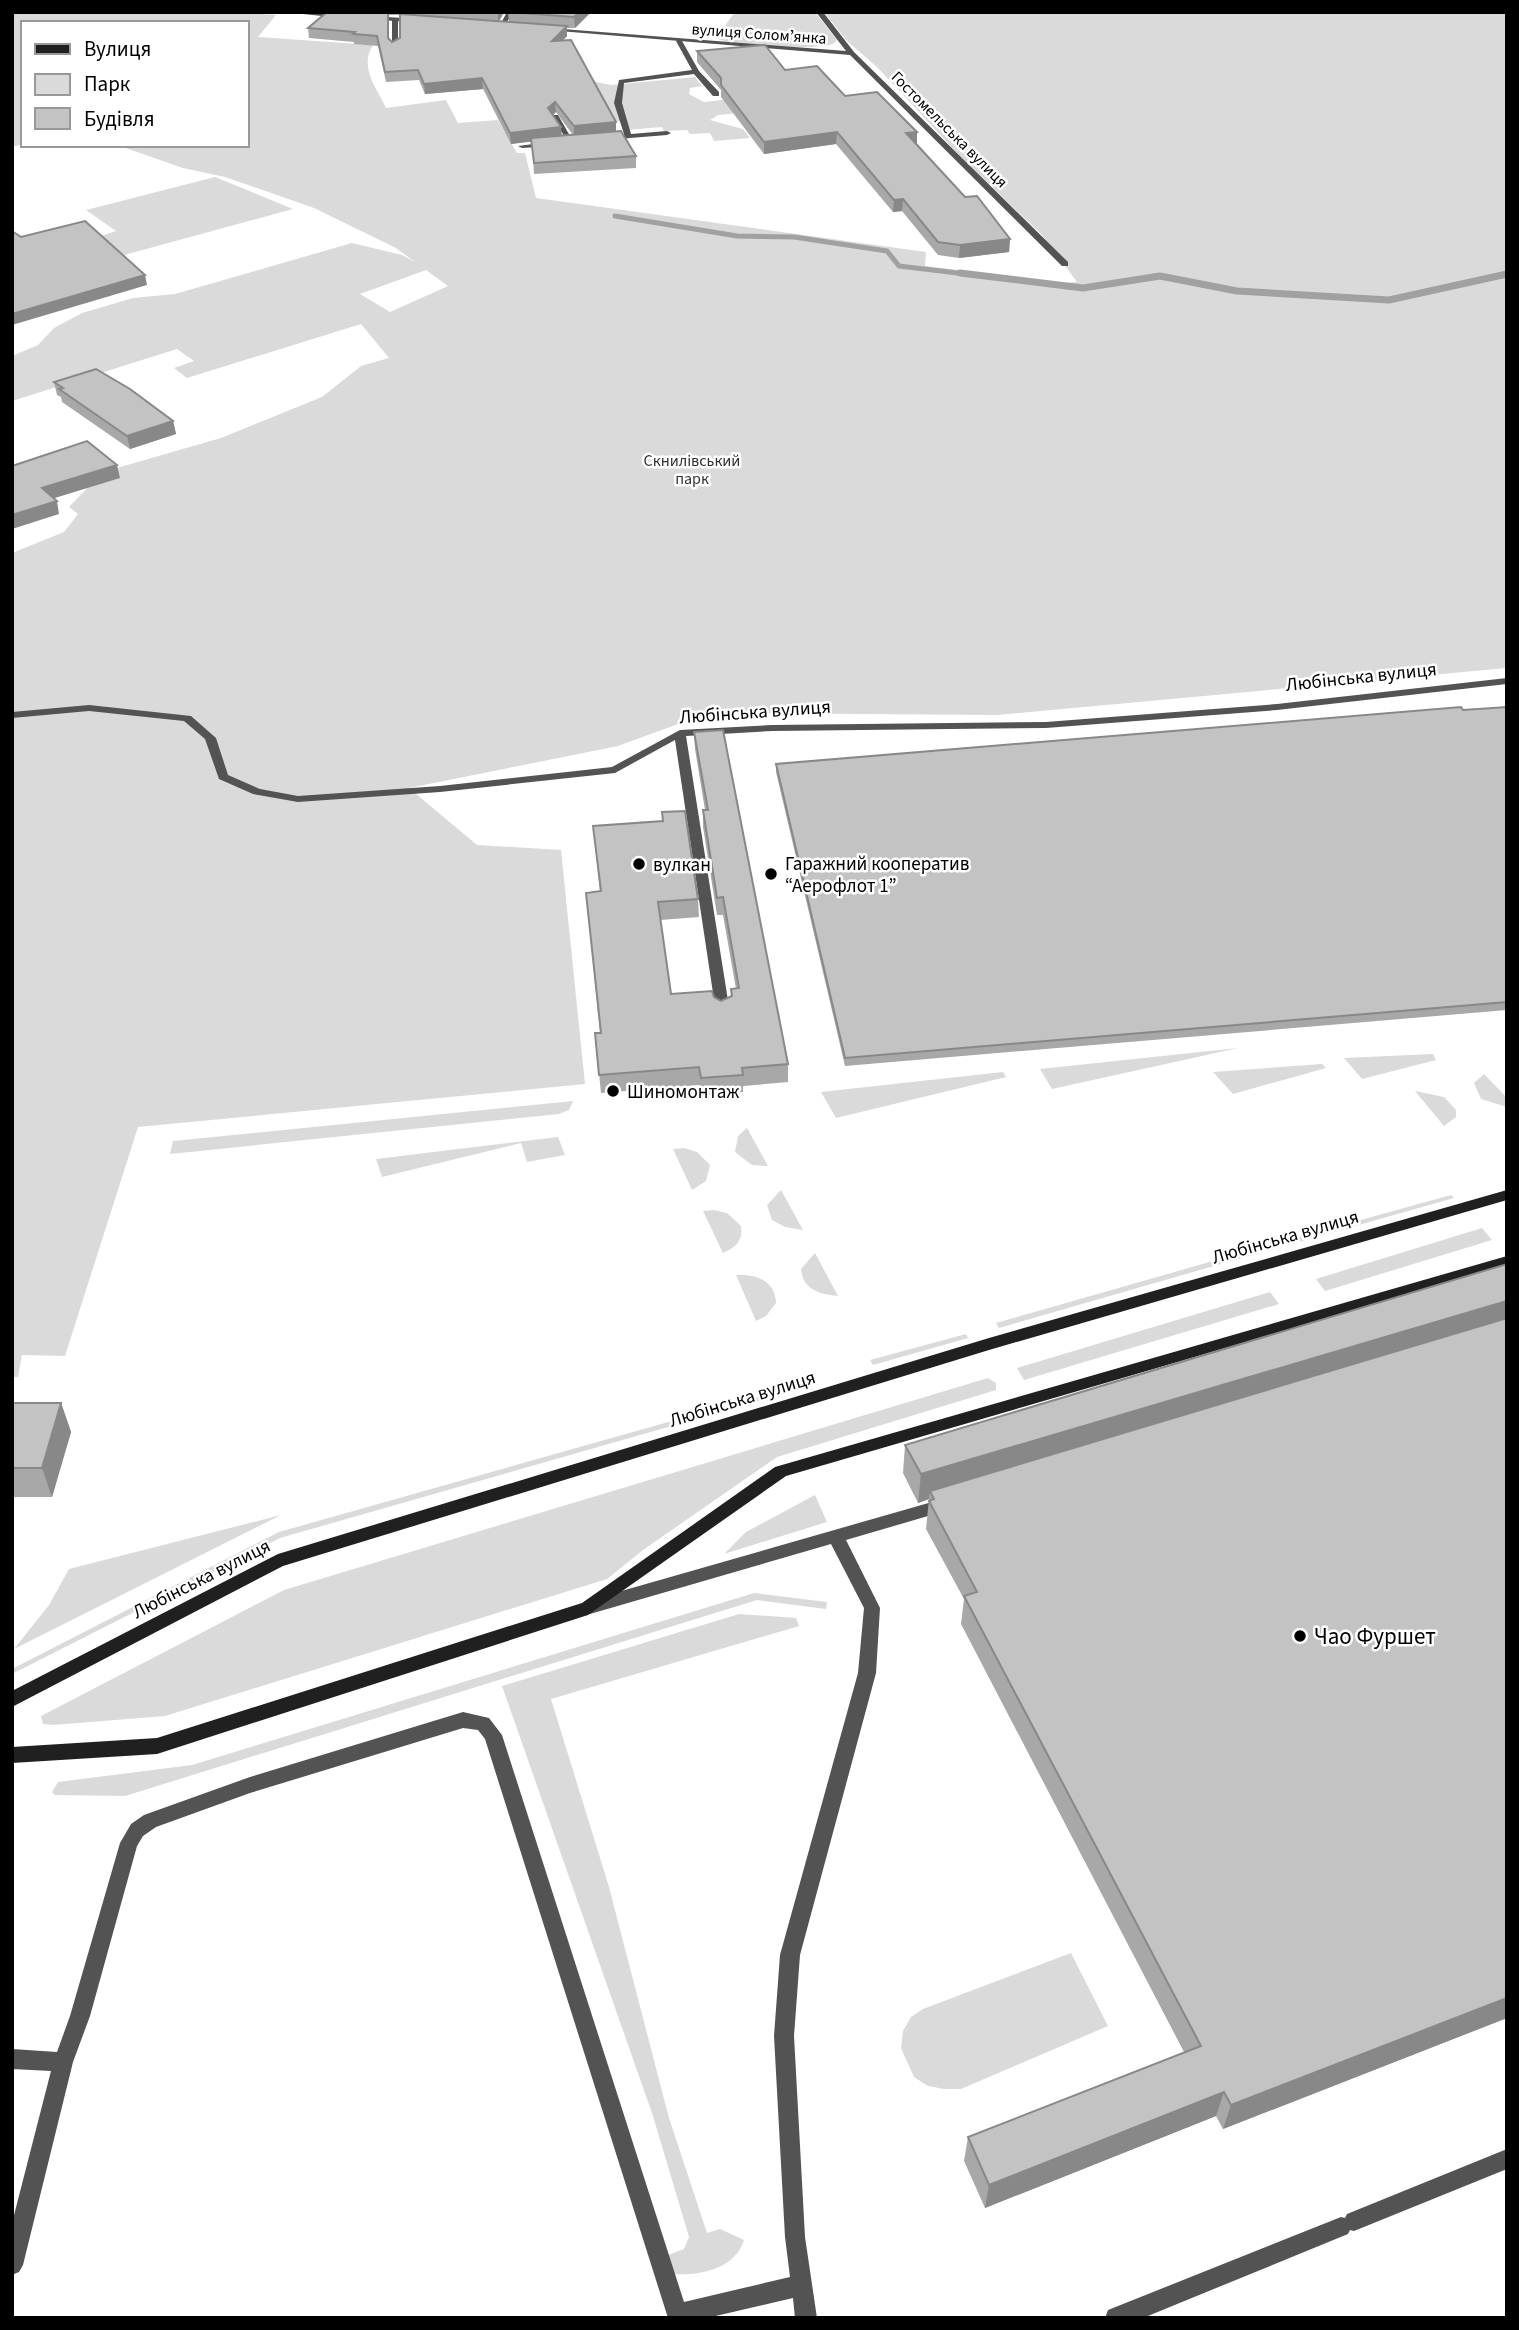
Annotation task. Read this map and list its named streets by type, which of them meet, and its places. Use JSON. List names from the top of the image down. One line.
{"streets":{"street":["вулиця Соломʼянка","Гостомельська вулиця","Любінська вулиця"]},"crossings":[["вулиця Соломʼянка","Гостомельська вулиця"]],"parks":["Скнилівський парк"],"places":["вулкан","Гаражний кооператив “Аерофлот 1”","Шиномонтаж","Чао Фуршет"],"legend":["Вулиця","Парк","Будівля"]}
